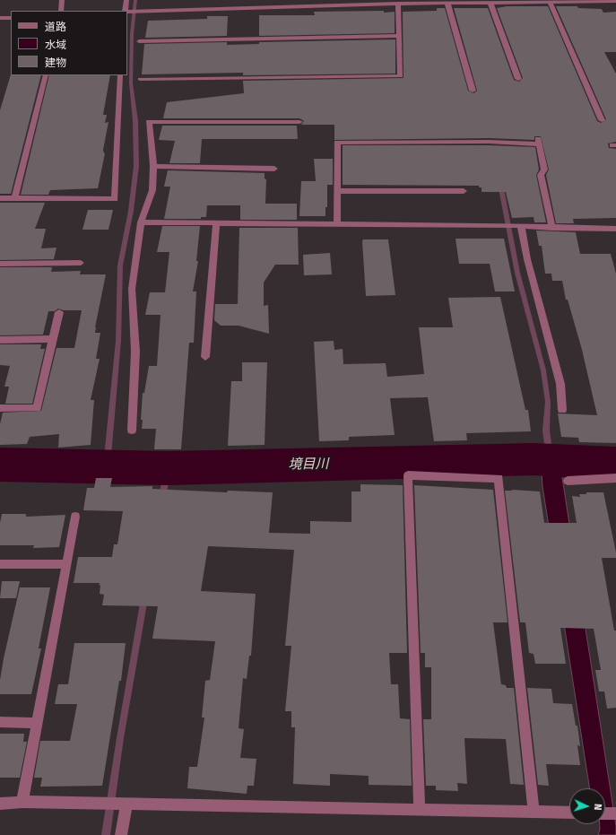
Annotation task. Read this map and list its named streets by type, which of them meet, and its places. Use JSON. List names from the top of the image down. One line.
{"water":["境目川"],"legend":["道路","水域","建物"],"north":"right"}
